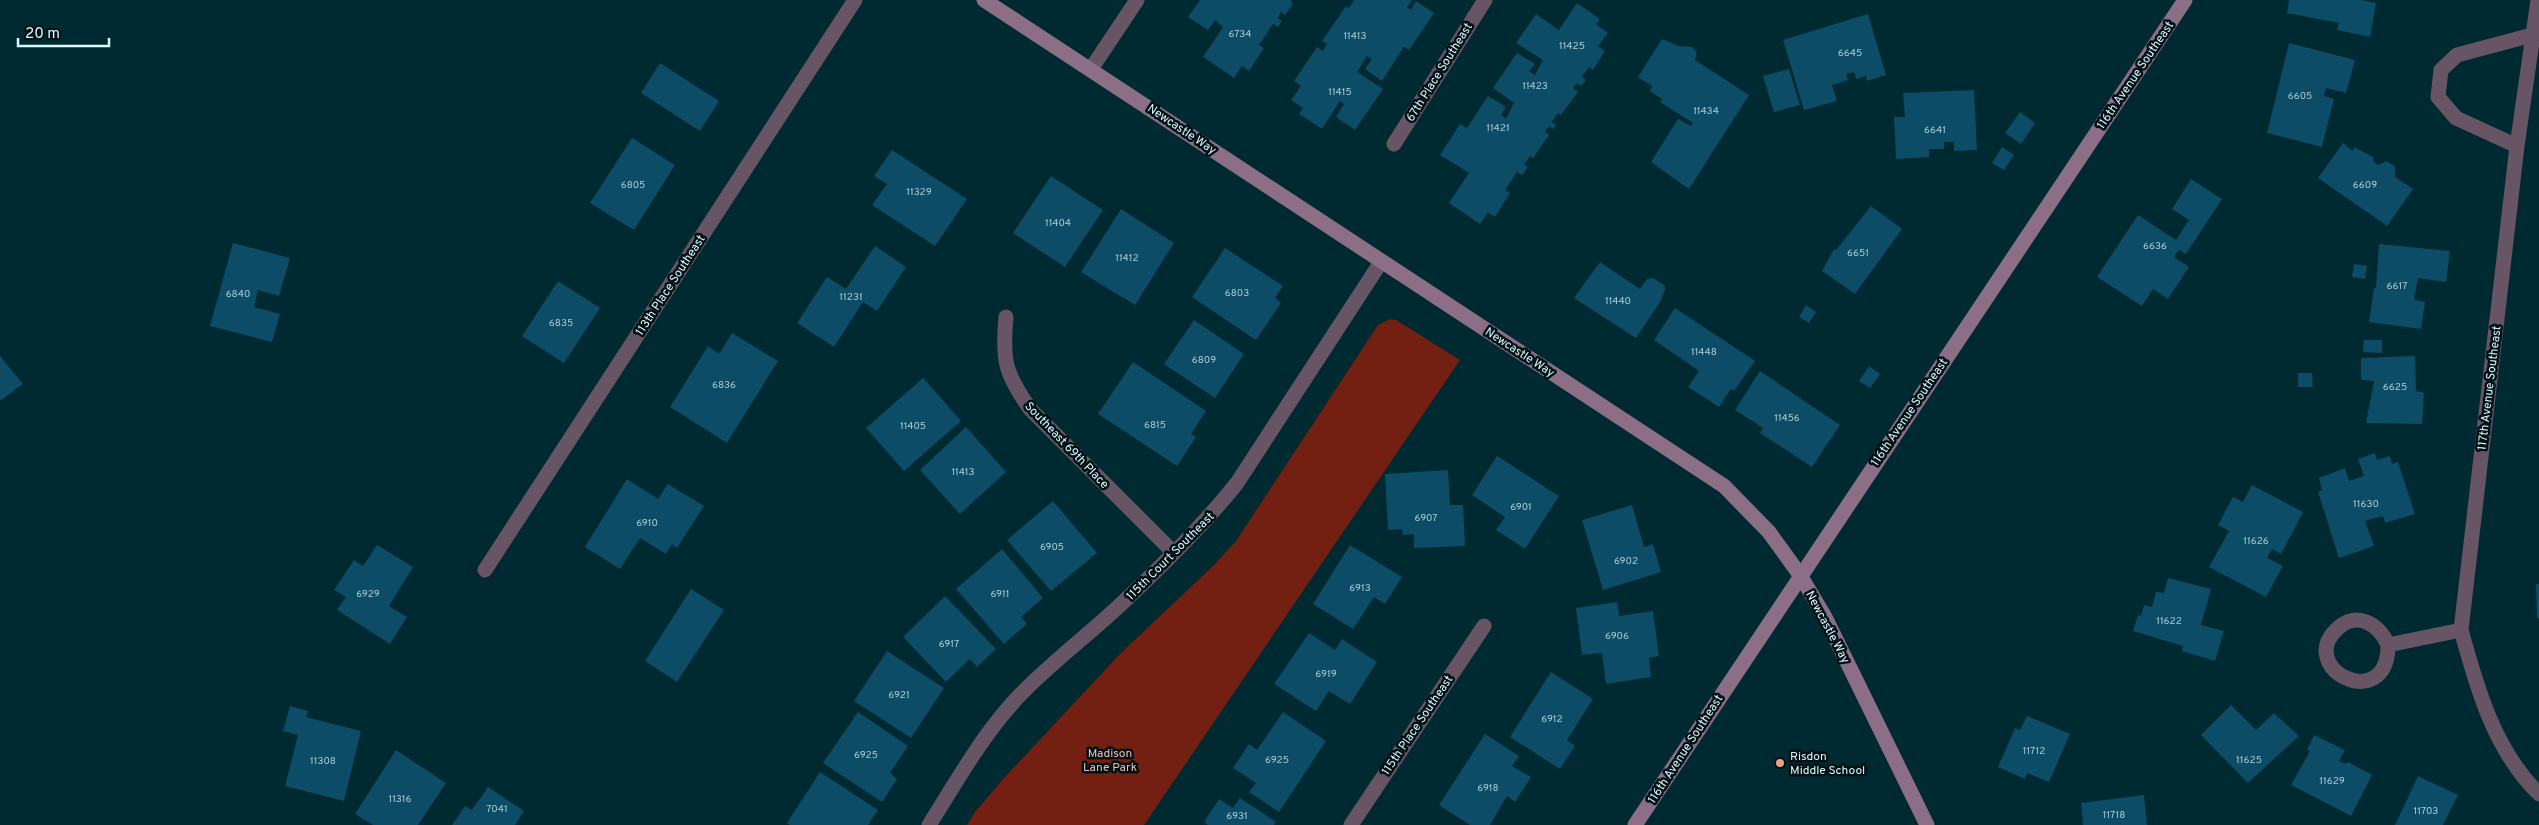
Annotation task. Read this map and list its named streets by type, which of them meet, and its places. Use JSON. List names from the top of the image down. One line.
{"streets":{"main road":["116th Avenue Southeast","Newcastle Way"],"street":["67th Place Southeast","113th Place Southeast","117th Avenue Southeast","Southeast 69th Place","115th Court Southeast","115th Place Southeast"]},"crossings":[["116th Avenue Southeast","Newcastle Way"],["Newcastle Way","115th Court Southeast"],["Southeast 69th Place","115th Court Southeast"]],"parks":["Madison Lane Park"],"places":["Risdon Middle School"],"house_numbers":["6734","11413","11425","6645","11423","11415","6605","11434","11421","6641","6805","6609","11329","11404","6636","6651","11412","6617","6803","6840","11231","11440","6835","11448","6809","6836","6625","11456","6815","11405","11413","11630","6901","6907","6910","11626","6905","6902","6913","6929","6911","11622","6906","6917","6919","6921","6912","11712","6925","6925","11625","11308","11629","6918","11316","7041","11703","11718","6931"],"scale_bar":"20 m"}
